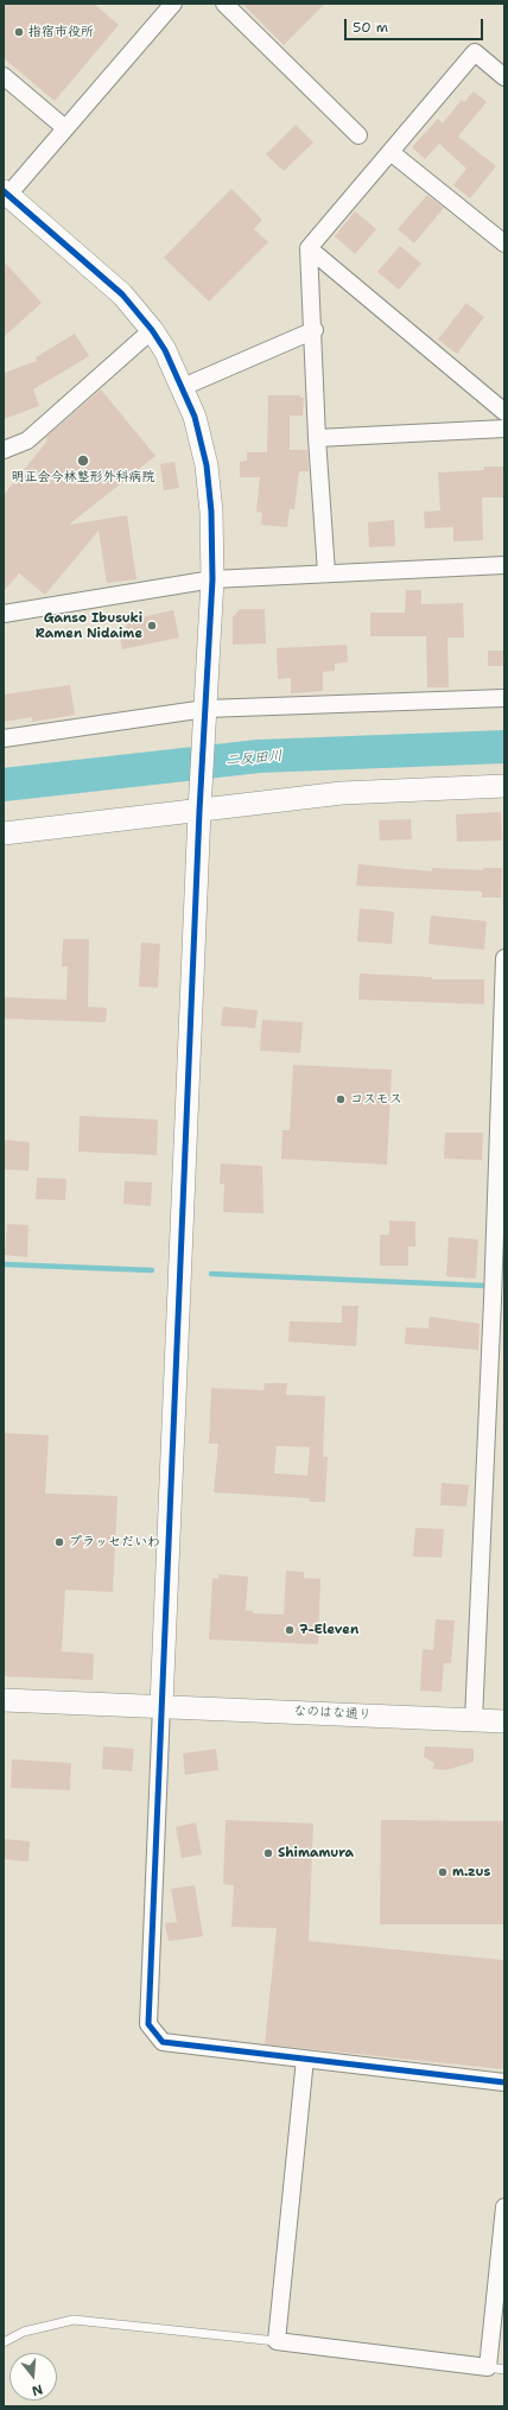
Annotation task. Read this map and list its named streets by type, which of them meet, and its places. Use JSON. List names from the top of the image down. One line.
{"streets":{"street":["なのはな通り"]},"water":["二反田川"],"places":["指宿市役所","明正会今林整形外科病院","Ganso Ibusuki Ramen Nidaime","コスモス","プラッセだいわ","7-Eleven","Shimamura","m.zus"],"scale_bar":"50 m","north":"bottom"}
